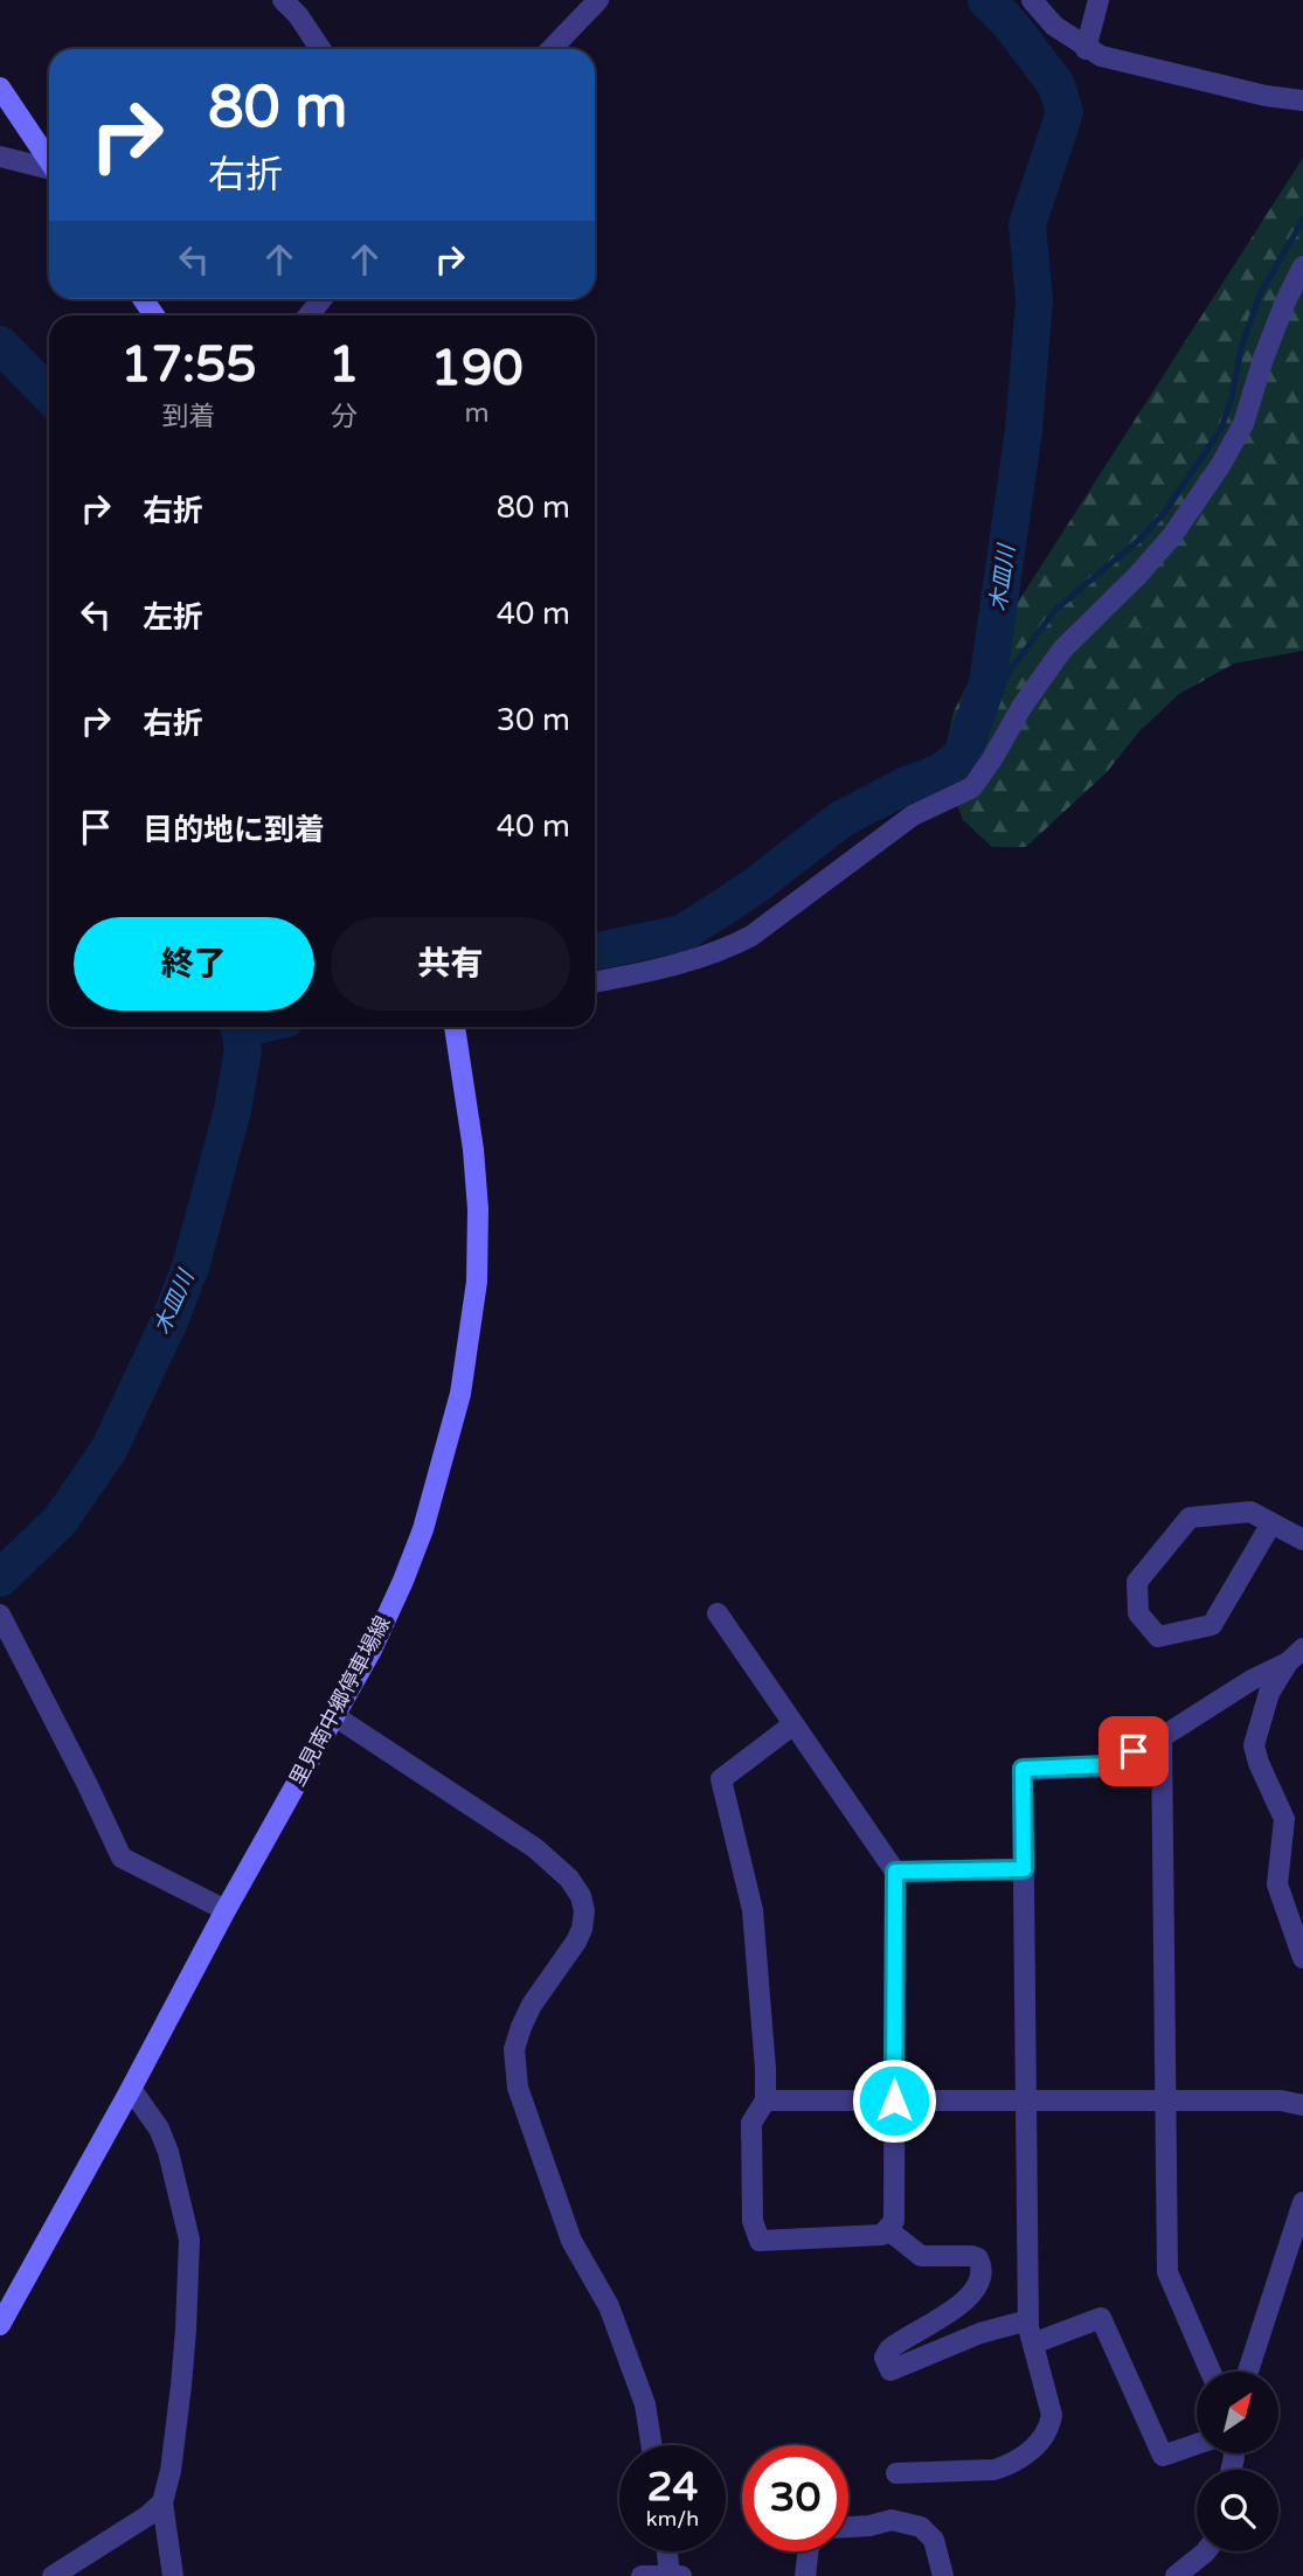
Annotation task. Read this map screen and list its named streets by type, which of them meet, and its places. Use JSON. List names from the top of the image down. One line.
{"streets":{"main road":["里見南中郷停車場線"]},"water":["木皿川"],"north":"top right","page":{"turn":["80 m","右折"],"eta":["17:55","到着","1","分","190","m"],"list":[{"name":"右折","value":"80 m"},{"name":"左折","value":"40 m"},{"name":"右折","value":"30 m"},{"name":"目的地に到着","value":"40 m"}],"buttons":["終了","共有"],"speed":"24 km/h","limit":"30"}}
